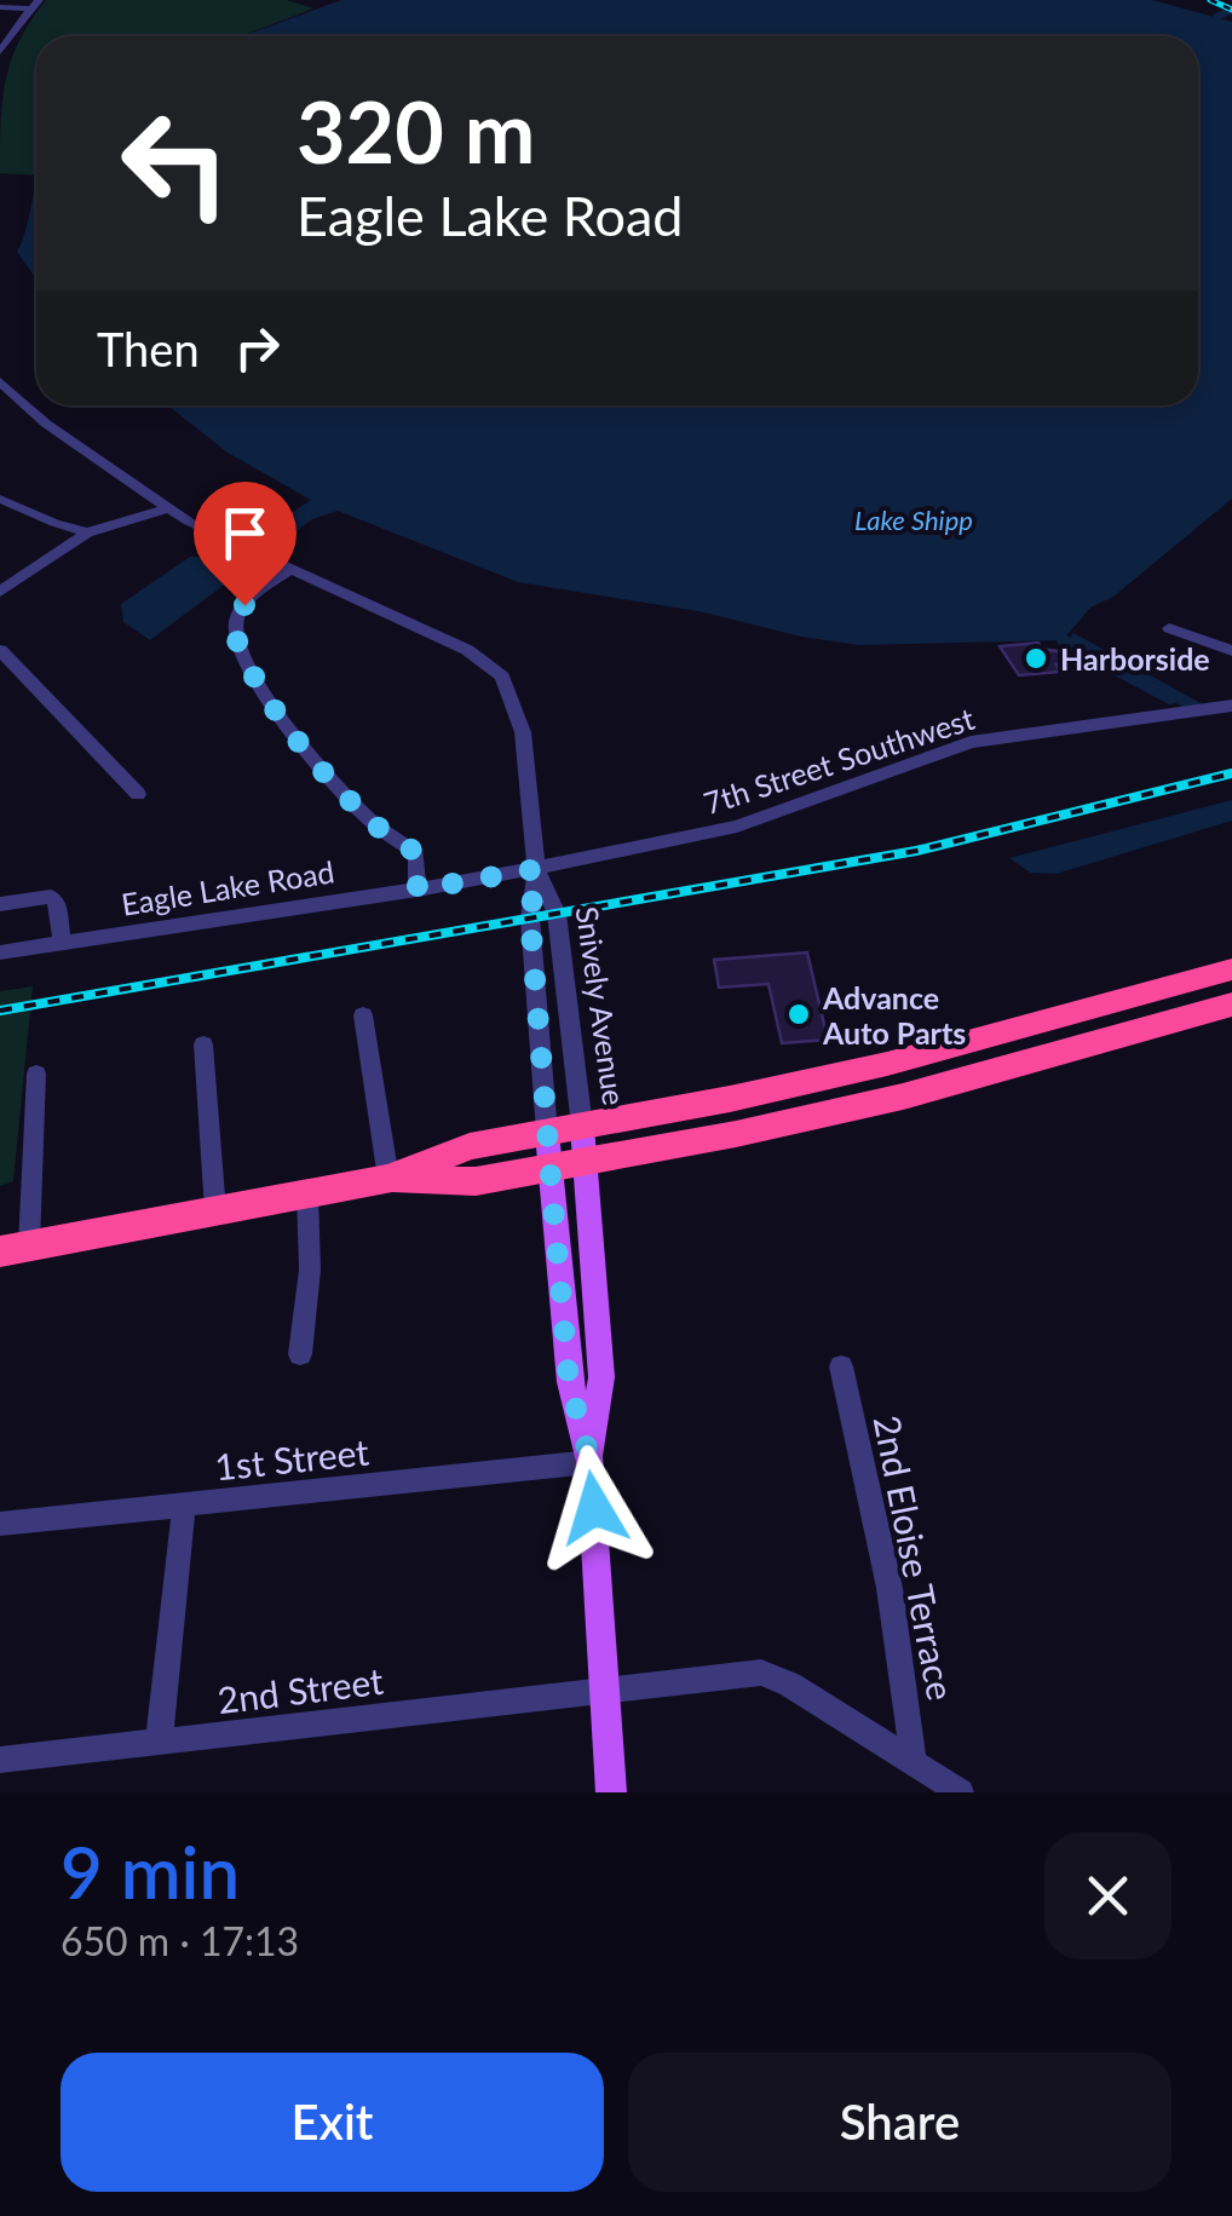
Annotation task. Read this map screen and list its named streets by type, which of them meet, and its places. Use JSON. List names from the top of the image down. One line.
{"streets":{"main road":["Snively Avenue"],"street":["7th Street Southwest","Eagle Lake Road","1st Street","2nd Eloise Terrace","2nd Street"]},"crossings":[["7th Street Southwest","Eagle Lake Road"],["7th Street Southwest","Snively Avenue"],["Eagle Lake Road","Snively Avenue"],["Snively Avenue","1st Street"],["Snively Avenue","2nd Street"],["2nd Eloise Terrace","2nd Street"]],"water":["Lake Shipp"],"places":["Harborside","Advance Auto Parts"],"page":{"turn":["320 m","Eagle Lake Road"],"then":"Then","heading":["9 min","650 m · 17:13"],"buttons":["Exit","Share"]}}
